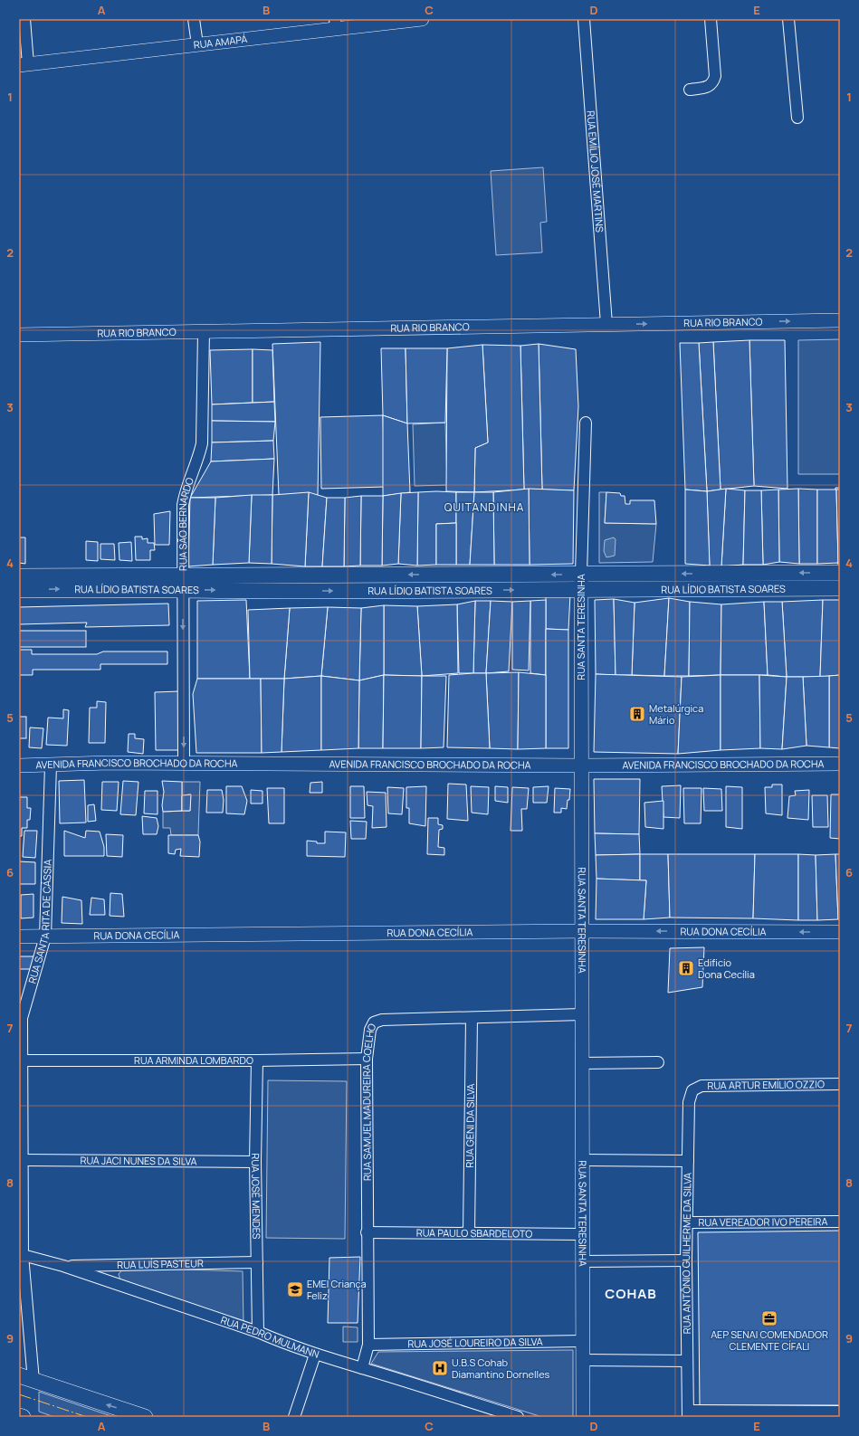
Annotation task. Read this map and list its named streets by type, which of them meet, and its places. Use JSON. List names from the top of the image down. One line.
{"streets":{"main road":["RUA LÍDIO BATISTA SOARES"],"street":["RUA AMAPÁ","RUA EMÍLIO JOSÉ MARTINS","RUA RIO BRANCO","RUA SÃO BERNARDO","RUA SANTA TERESINHA","AVENIDA FRANCISCO BROCHADO DA ROCHA","RUA SANTA RITA DE CÁSSIA","RUA DONA CECÍLIA","RUA ARMINDA LOMBARDO","RUA ARTUR EMÍLIO OZZIO","RUA SAMUEL MADUREIRA COELHO","RUA GENI DA SILVA","RUA JACI NUNES DA SILVA","RUA JOSÉ MENDES","RUA VEREADOR IVO PEREIRA","RUA PAULO SBARDELOTO","RUA ANTÔNIO GUILHERME DA SILVA","RUA LUÍS PASTEUR","RUA PEDRO MULMANN","RUA JOSÉ LOUREIRO DA SILVA"]},"crossings":[["RUA EMÍLIO JOSÉ MARTINS","RUA RIO BRANCO"],["RUA RIO BRANCO","RUA SÃO BERNARDO"],["RUA SÃO BERNARDO","RUA LÍDIO BATISTA SOARES"],["RUA SÃO BERNARDO","AVENIDA FRANCISCO BROCHADO DA ROCHA"],["RUA LÍDIO BATISTA SOARES","RUA SANTA TERESINHA"],["RUA SANTA TERESINHA","AVENIDA FRANCISCO BROCHADO DA ROCHA"],["RUA SANTA TERESINHA","RUA DONA CECÍLIA"],["RUA SANTA TERESINHA","RUA SAMUEL MADUREIRA COELHO"],["RUA SANTA TERESINHA","RUA PAULO SBARDELOTO"],["RUA SANTA TERESINHA","RUA JOSÉ LOUREIRO DA SILVA"],["AVENIDA FRANCISCO BROCHADO DA ROCHA","RUA SANTA RITA DE CÁSSIA"],["RUA SANTA RITA DE CÁSSIA","RUA DONA CECÍLIA"],["RUA SANTA RITA DE CÁSSIA","RUA ARMINDA LOMBARDO"],["RUA SANTA RITA DE CÁSSIA","RUA JACI NUNES DA SILVA"],["RUA SANTA RITA DE CÁSSIA","RUA PEDRO MULMANN"],["RUA ARMINDA LOMBARDO","RUA SAMUEL MADUREIRA COELHO"],["RUA ARMINDA LOMBARDO","RUA JOSÉ MENDES"],["RUA ARTUR EMÍLIO OZZIO","RUA ANTÔNIO GUILHERME DA SILVA"],["RUA SAMUEL MADUREIRA COELHO","RUA GENI DA SILVA"],["RUA SAMUEL MADUREIRA COELHO","RUA PAULO SBARDELOTO"],["RUA SAMUEL MADUREIRA COELHO","RUA PEDRO MULMANN"],["RUA SAMUEL MADUREIRA COELHO","RUA JOSÉ LOUREIRO DA SILVA"],["RUA GENI DA SILVA","RUA PAULO SBARDELOTO"],["RUA JACI NUNES DA SILVA","RUA JOSÉ MENDES"],["RUA JOSÉ MENDES","RUA LUÍS PASTEUR"],["RUA JOSÉ MENDES","RUA PEDRO MULMANN"],["RUA VEREADOR IVO PEREIRA","RUA ANTÔNIO GUILHERME DA SILVA"],["RUA LUÍS PASTEUR","RUA PEDRO MULMANN"]],"one_way":["RUA SÃO BERNARDO"],"districts":["QUITANDINHA","COHAB"],"places":{"building":["Metalúrgica Mário","Edificio Dona Cecília"],"school or university":["EMEI Criança Feliz"],"office":["AEP SENAI COMENDADOR CLEMENTE CÍFALI"],"hospital":["U.B.S Cohab Diamantino Dornelles"]},"grid":{"columns":["A","B","C","D","E"],"rows":["1","2","3","4","5","6","7","8","9"]}}
